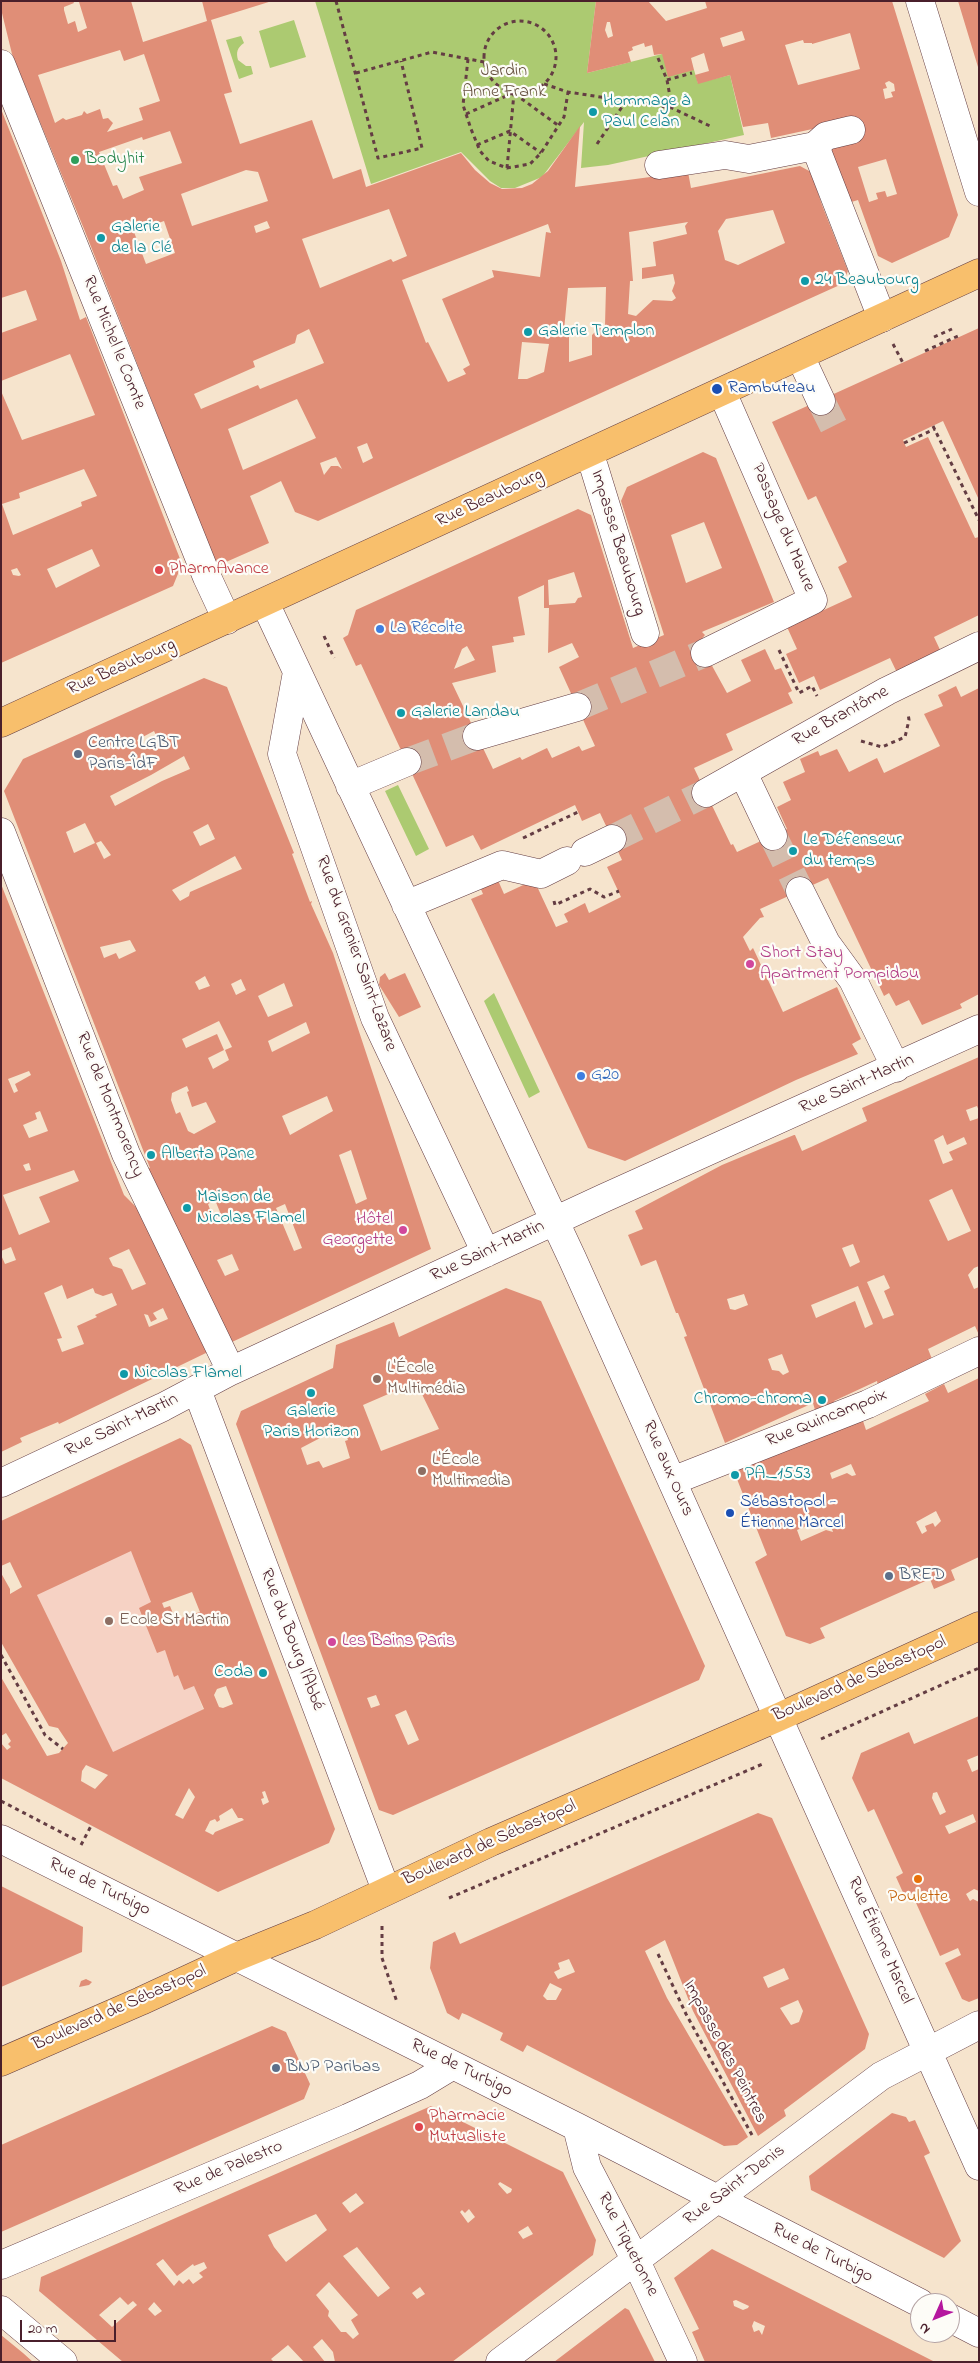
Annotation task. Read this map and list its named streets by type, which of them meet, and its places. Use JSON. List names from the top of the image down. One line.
{"streets":{"main road":["Rue Beaubourg","Boulevard de Sébastopol"],"street":["Rue Michel le Comte","Passage du Maure","Impasse Beaubourg","Rue Brantôme","Rue du Grenier Saint-Lazare","Rue Saint-Martin","Rue de Montmorency","Rue Quincampoix","Rue aux Ours","Rue du Bourg l'Abbé","Rue de Turbigo","Rue Étienne Marcel","Rue de Palestro","Rue Saint-Denis","Rue Tiquetonne"],"path":["Impasse des Peintres"]},"crossings":[["Rue Michel le Comte","Rue Beaubourg"],["Rue Beaubourg","Passage du Maure"],["Rue Beaubourg","Impasse Beaubourg"],["Rue du Grenier Saint-Lazare","Rue Saint-Martin"],["Rue Saint-Martin","Rue de Montmorency"],["Rue Saint-Martin","Rue aux Ours"],["Rue Saint-Martin","Rue du Bourg l'Abbé"],["Rue Quincampoix","Rue aux Ours"],["Rue aux Ours","Boulevard de Sébastopol"],["Rue aux Ours","Rue Étienne Marcel"],["Rue du Bourg l'Abbé","Boulevard de Sébastopol"],["Boulevard de Sébastopol","Rue de Turbigo"],["Boulevard de Sébastopol","Rue Étienne Marcel"],["Rue de Turbigo","Rue de Palestro"],["Rue de Turbigo","Rue Saint-Denis"],["Rue de Turbigo","Rue Tiquetonne"],["Rue Étienne Marcel","Rue Saint-Denis"],["Impasse des Peintres","Rue Saint-Denis"],["Rue Saint-Denis","Rue Tiquetonne"]],"parks":["Jardin Anne Frank"],"places":["Hommage à Paul Celan","Bodyhit","Galerie de la Clé","24 Beaubourg","Galerie Templon","Rambuteau","PharmAvance","La Récolte","Galerie Landau","Centre LGBT Paris-ÎdF","Le Défenseur du temps","Short Stay Apartment Pompidou","G20","Alberta Pane","Maison de Nicolas Flamel","Hôtel Georgette","Nicolas Flamel","L'École Multimédia","Galerie Paris Horizon","Chromo-chroma","L'École Multimedia","PA_1553","Sébastopol - Étienne Marcel","BRED","Ecole St Martin","Les Bains Paris","Coda","Poulette","BNP Paribas","Pharmacie Mutualiste"],"scale_bar":"20 m","north":"bottom left"}
